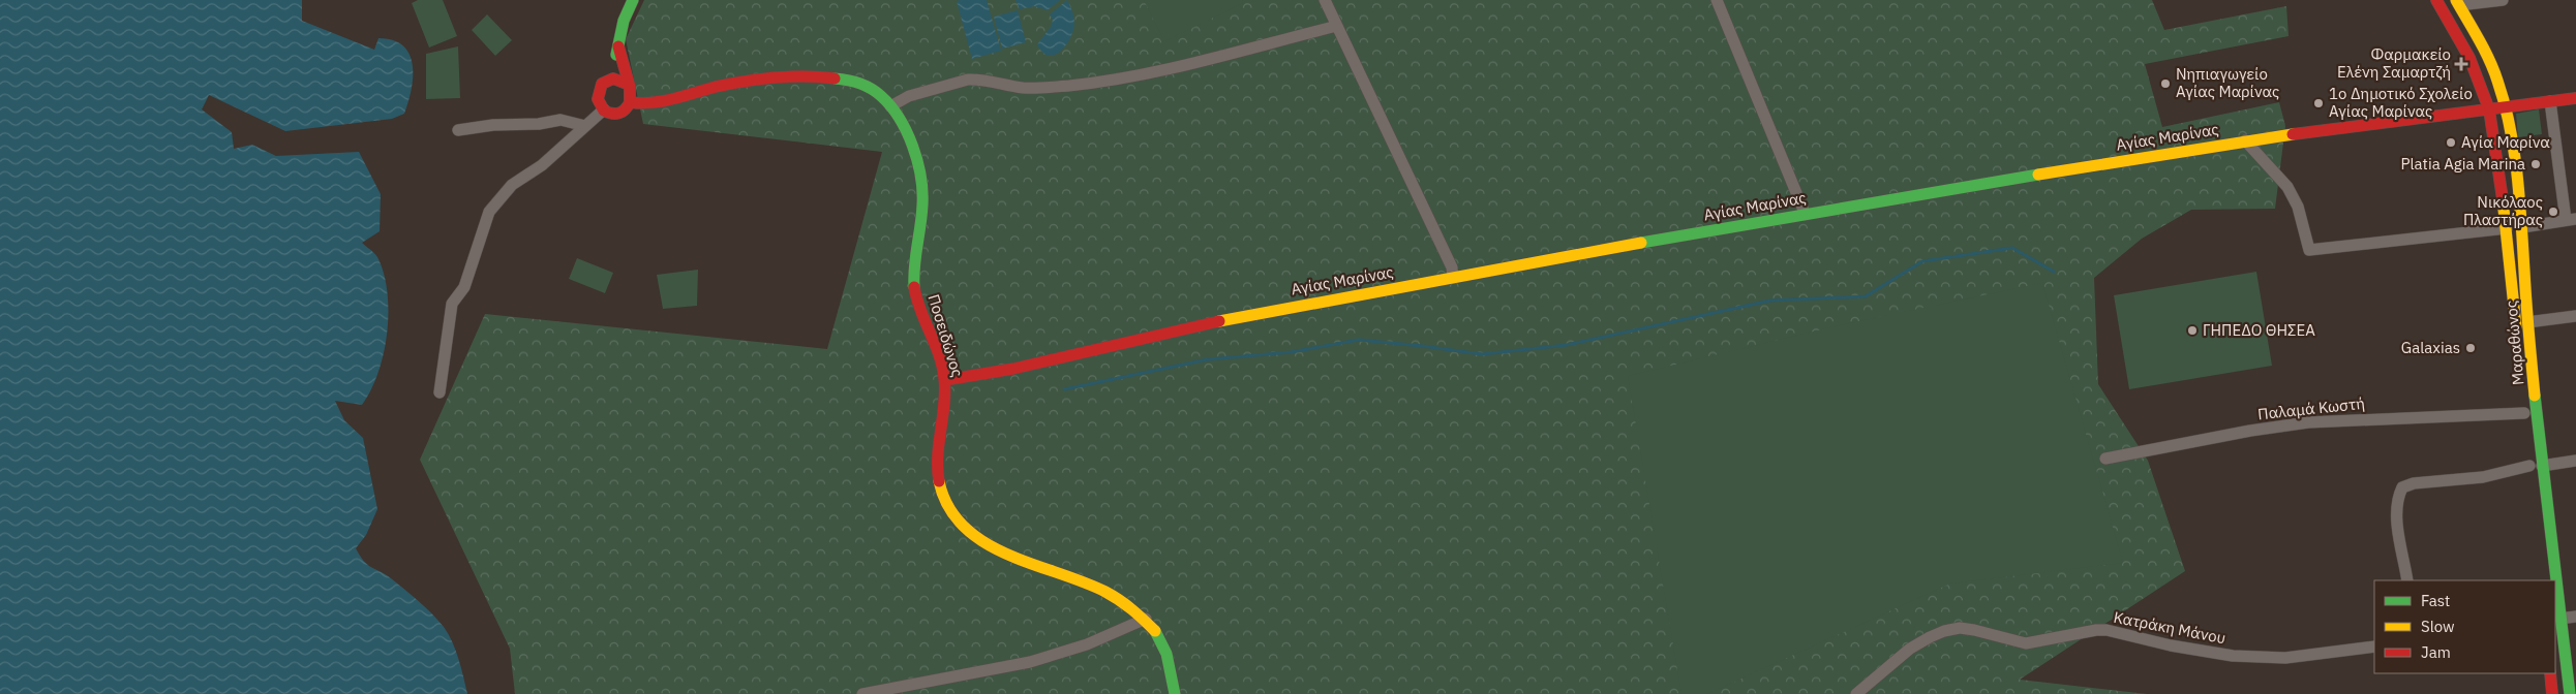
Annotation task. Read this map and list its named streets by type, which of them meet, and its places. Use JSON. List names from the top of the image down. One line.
{"streets":{"street":["Αγίας Μαρίνας","Ποσειδώνος","Μαραθώνος","Παλαμά Κωστή","Κατράκη Μάνου"]},"crossings":[["Αγίας Μαρίνας","Ποσειδώνος"],["Αγίας Μαρίνας","Μαραθώνος"],["Μαραθώνος","Παλαμά Κωστή"]],"places":{"health":["Φαρμακείο Ελένη Σαμαρτζή"],"other":["Νηπιαγωγείο Αγίας Μαρίνας","1ο Δημοτικό Σχολείο Αγίας Μαρίνας","Αγία Μαρίνα","Platia Agia Marina","Νικόλαος Πλαστήρας","ΓΗΠΕΔΟ ΘΗΣΕΑ","Galaxias"]},"legend":["Fast","Slow","Jam"]}
